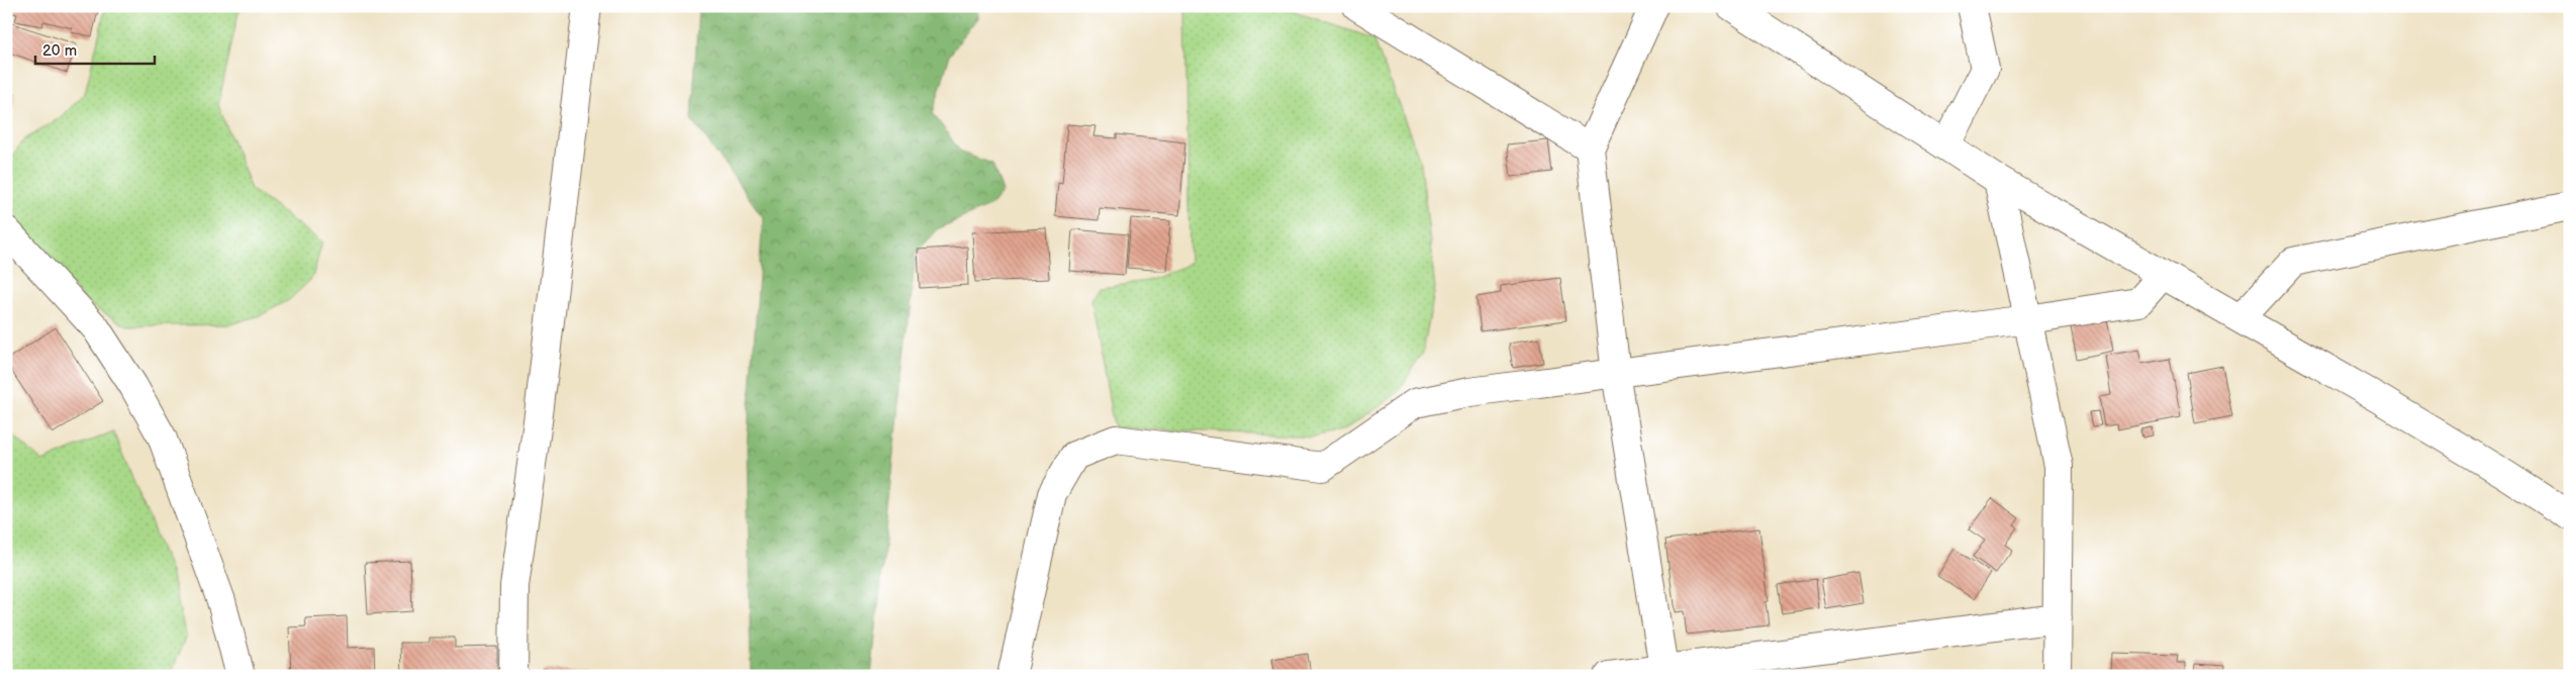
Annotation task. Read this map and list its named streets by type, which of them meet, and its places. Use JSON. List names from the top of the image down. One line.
{"scale_bar":"20 m"}
